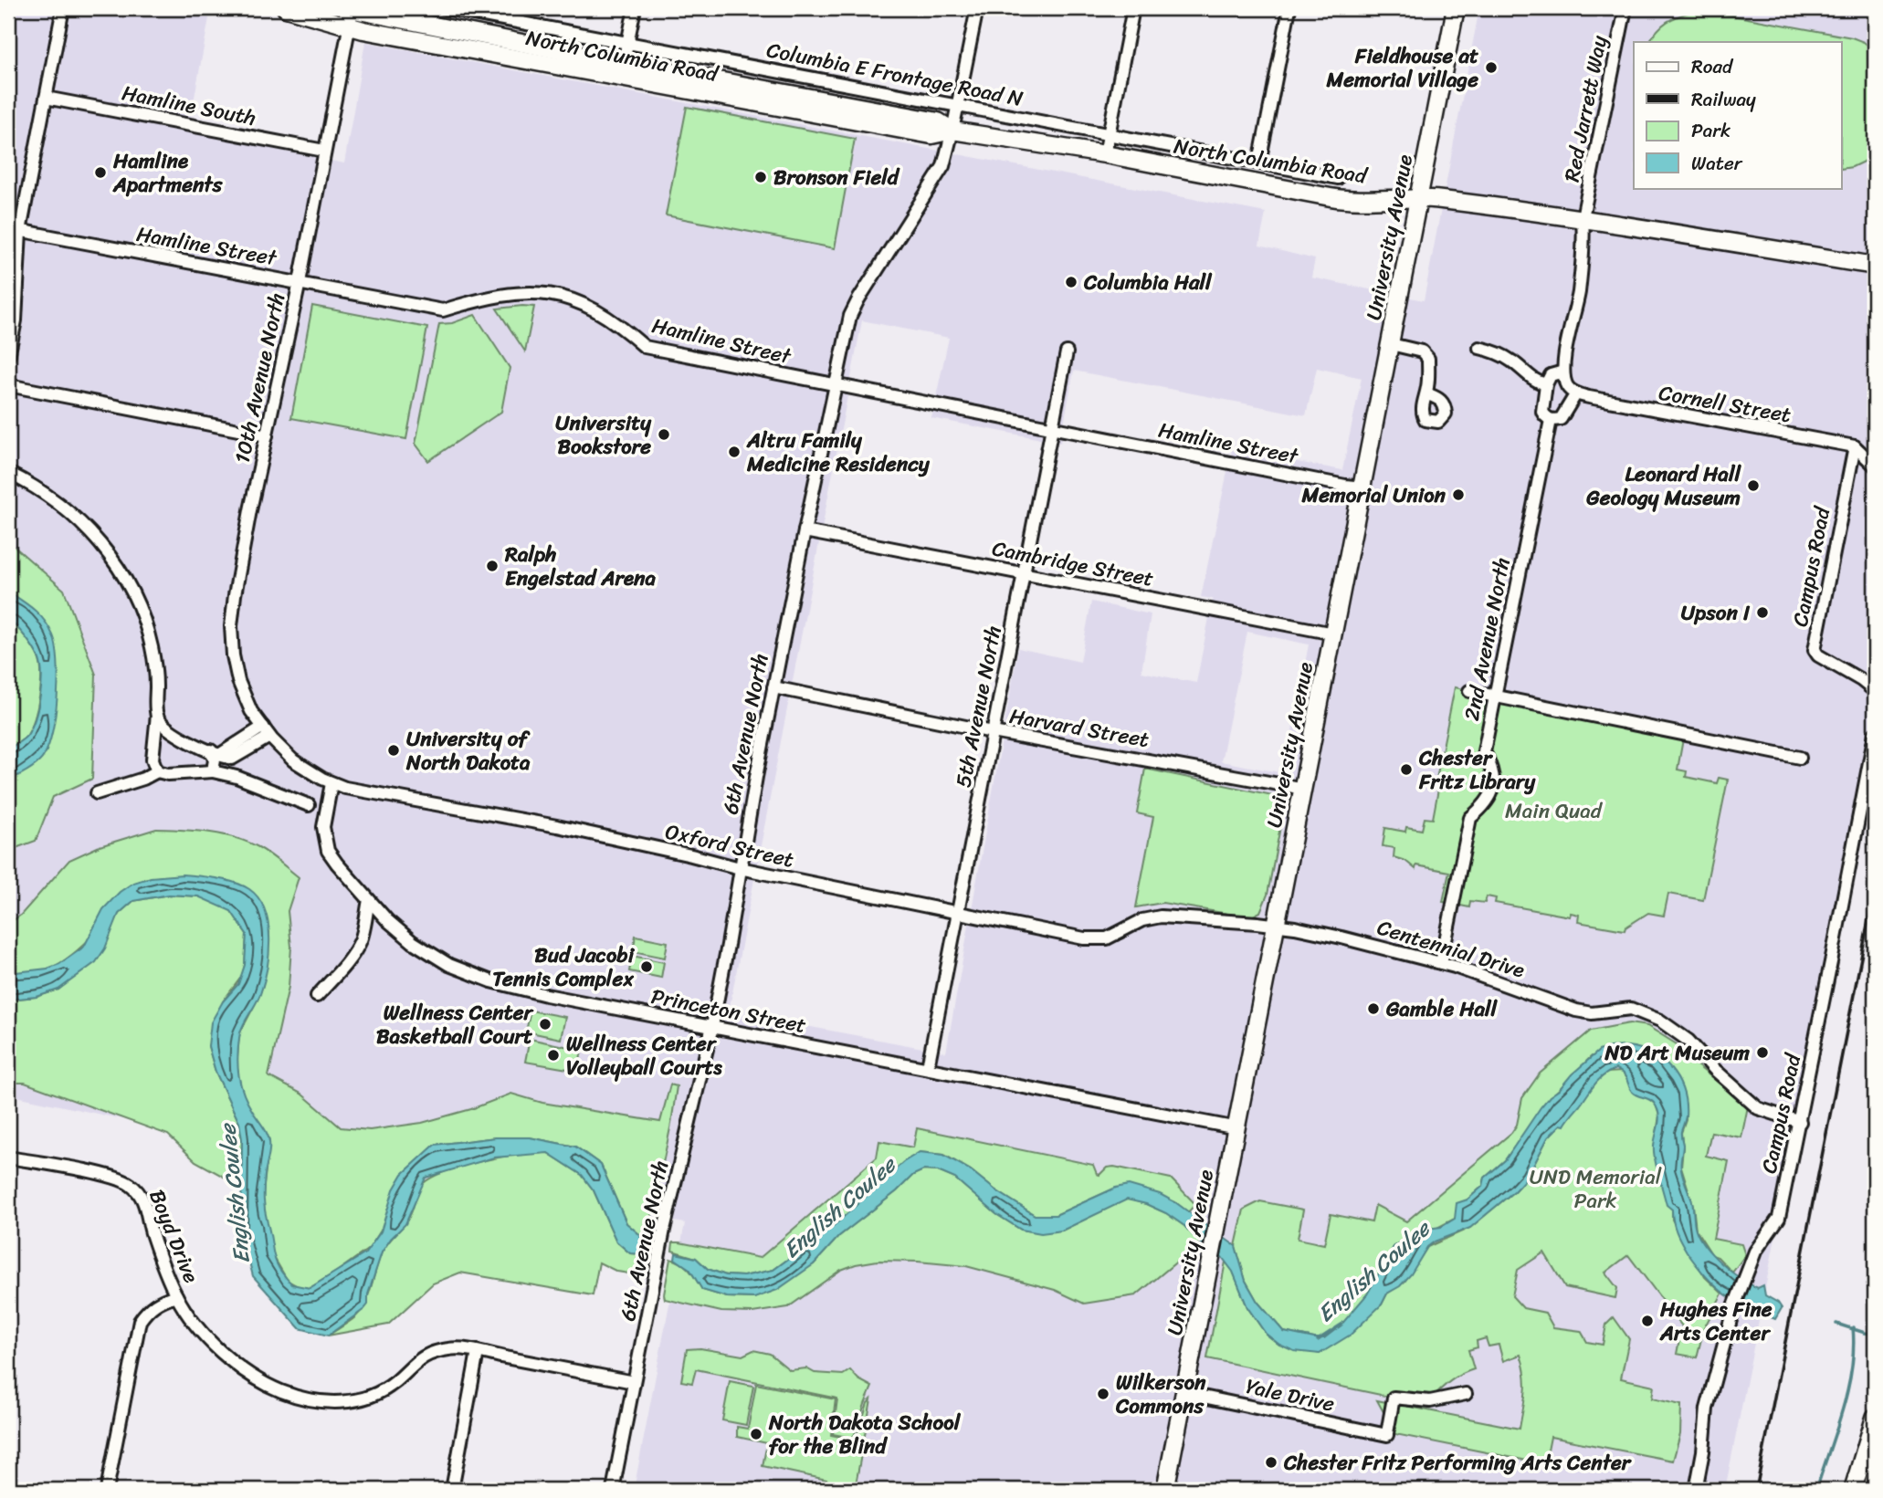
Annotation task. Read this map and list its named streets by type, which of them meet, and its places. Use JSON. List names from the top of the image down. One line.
{"streets":{"main road":["North Columbia Road","University Avenue"],"street":["Columbia E Frontage Road N","Hamline South","Red Jarrett Way","Hamline Street","10th Avenue North","Cornell Street","Cambridge Street","Campus Road","2nd Avenue North","5th Avenue North","Harvard Street","6th Avenue North","Oxford Street","Centennial Drive","Princeton Street","Boyd Drive","Yale Drive"]},"crossings":[["North Columbia Road","Red Jarrett Way"],["North Columbia Road","University Avenue"],["North Columbia Road","10th Avenue North"],["North Columbia Road","6th Avenue North"],["Columbia E Frontage Road N","6th Avenue North"],["Hamline South","10th Avenue North"],["University Avenue","Hamline Street"],["University Avenue","Cambridge Street"],["University Avenue","Harvard Street"],["University Avenue","Centennial Drive"],["University Avenue","Princeton Street"],["University Avenue","Yale Drive"],["Hamline Street","10th Avenue North"],["Hamline Street","5th Avenue North"],["Hamline Street","6th Avenue North"],["10th Avenue North","Oxford Street"],["Cornell Street","Campus Road"],["Cambridge Street","5th Avenue North"],["Cambridge Street","6th Avenue North"],["Campus Road","Centennial Drive"],["2nd Avenue North","Centennial Drive"],["5th Avenue North","Harvard Street"],["5th Avenue North","Oxford Street"],["5th Avenue North","Princeton Street"],["Harvard Street","6th Avenue North"],["6th Avenue North","Oxford Street"],["6th Avenue North","Princeton Street"],["6th Avenue North","Boyd Drive"],["Oxford Street","Centennial Drive"],["Oxford Street","Princeton Street"]],"water":["English Coulee"],"parks":["Main Quad","UND Memorial Park"],"places":["Fieldhouse at Memorial Village","Hamline Apartments","Bronson Field","Columbia Hall","University Bookstore","Altru Family Medicine Residency","Leonard Hall Geology Museum","Memorial Union","Ralph Engelstad Arena","Upson I","University of North Dakota","Chester Fritz Library","Bud Jacobi Tennis Complex","Gamble Hall","Wellness Center Basketball Court","ND Art Museum","Wellness Center Volleyball Courts","Hughes Fine Arts Center","Wilkerson Commons","North Dakota School for the Blind","Chester Fritz Performing Arts Center"],"legend":["Road","Railway","Park","Water"]}
